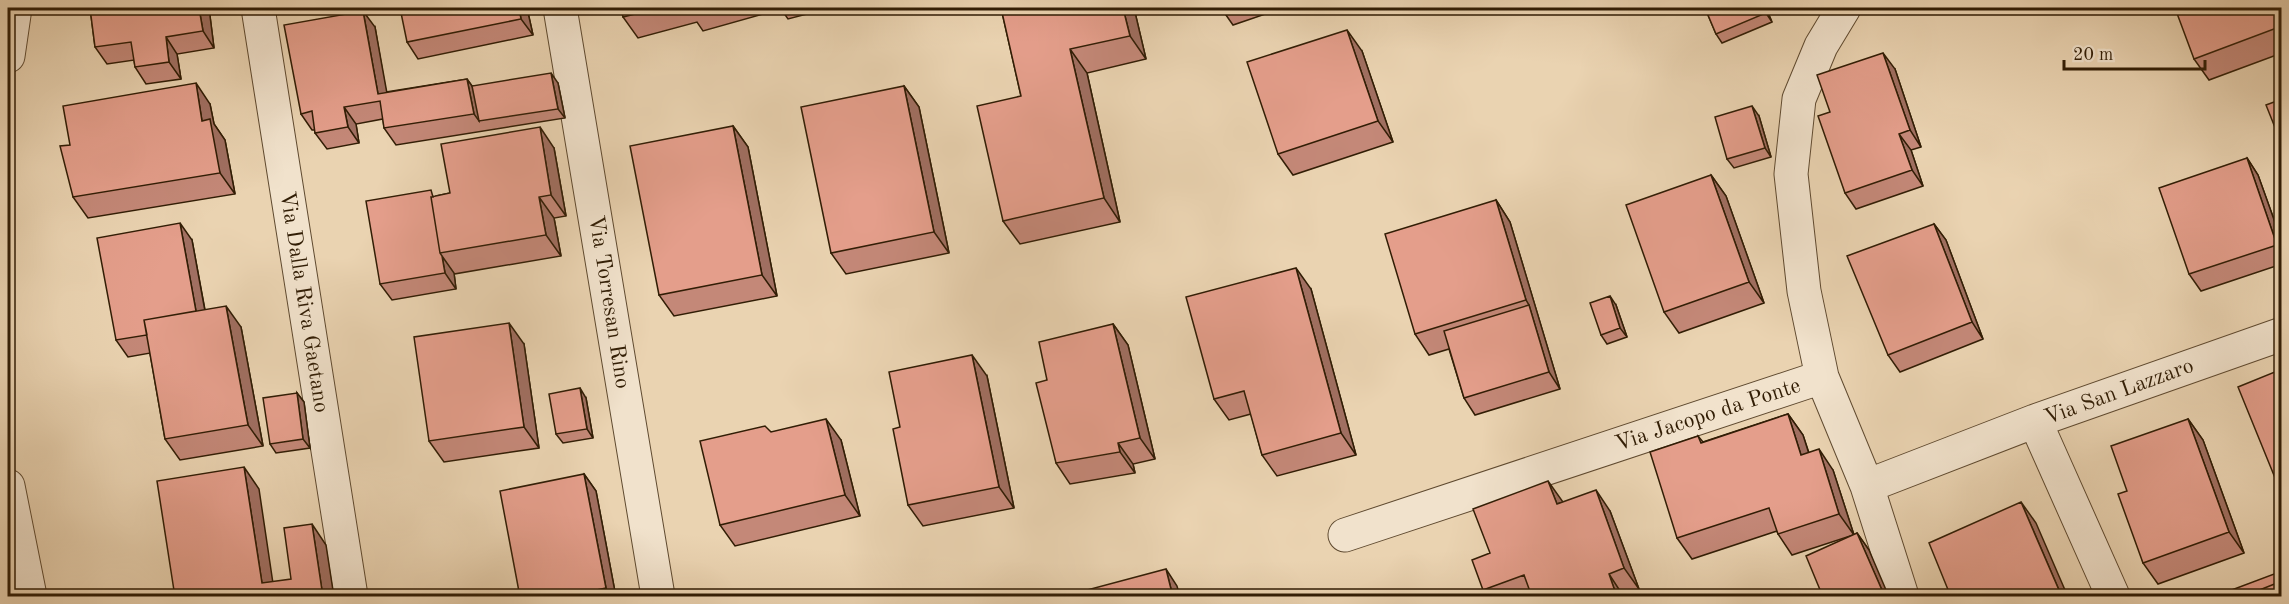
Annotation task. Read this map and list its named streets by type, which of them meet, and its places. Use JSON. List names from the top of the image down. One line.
{"streets":{"street":["Via Dalla Riva Gaetano","Via Torresan Rino","Via San Lazzaro","Via Jacopo da Ponte"]},"scale_bar":"20 m"}
